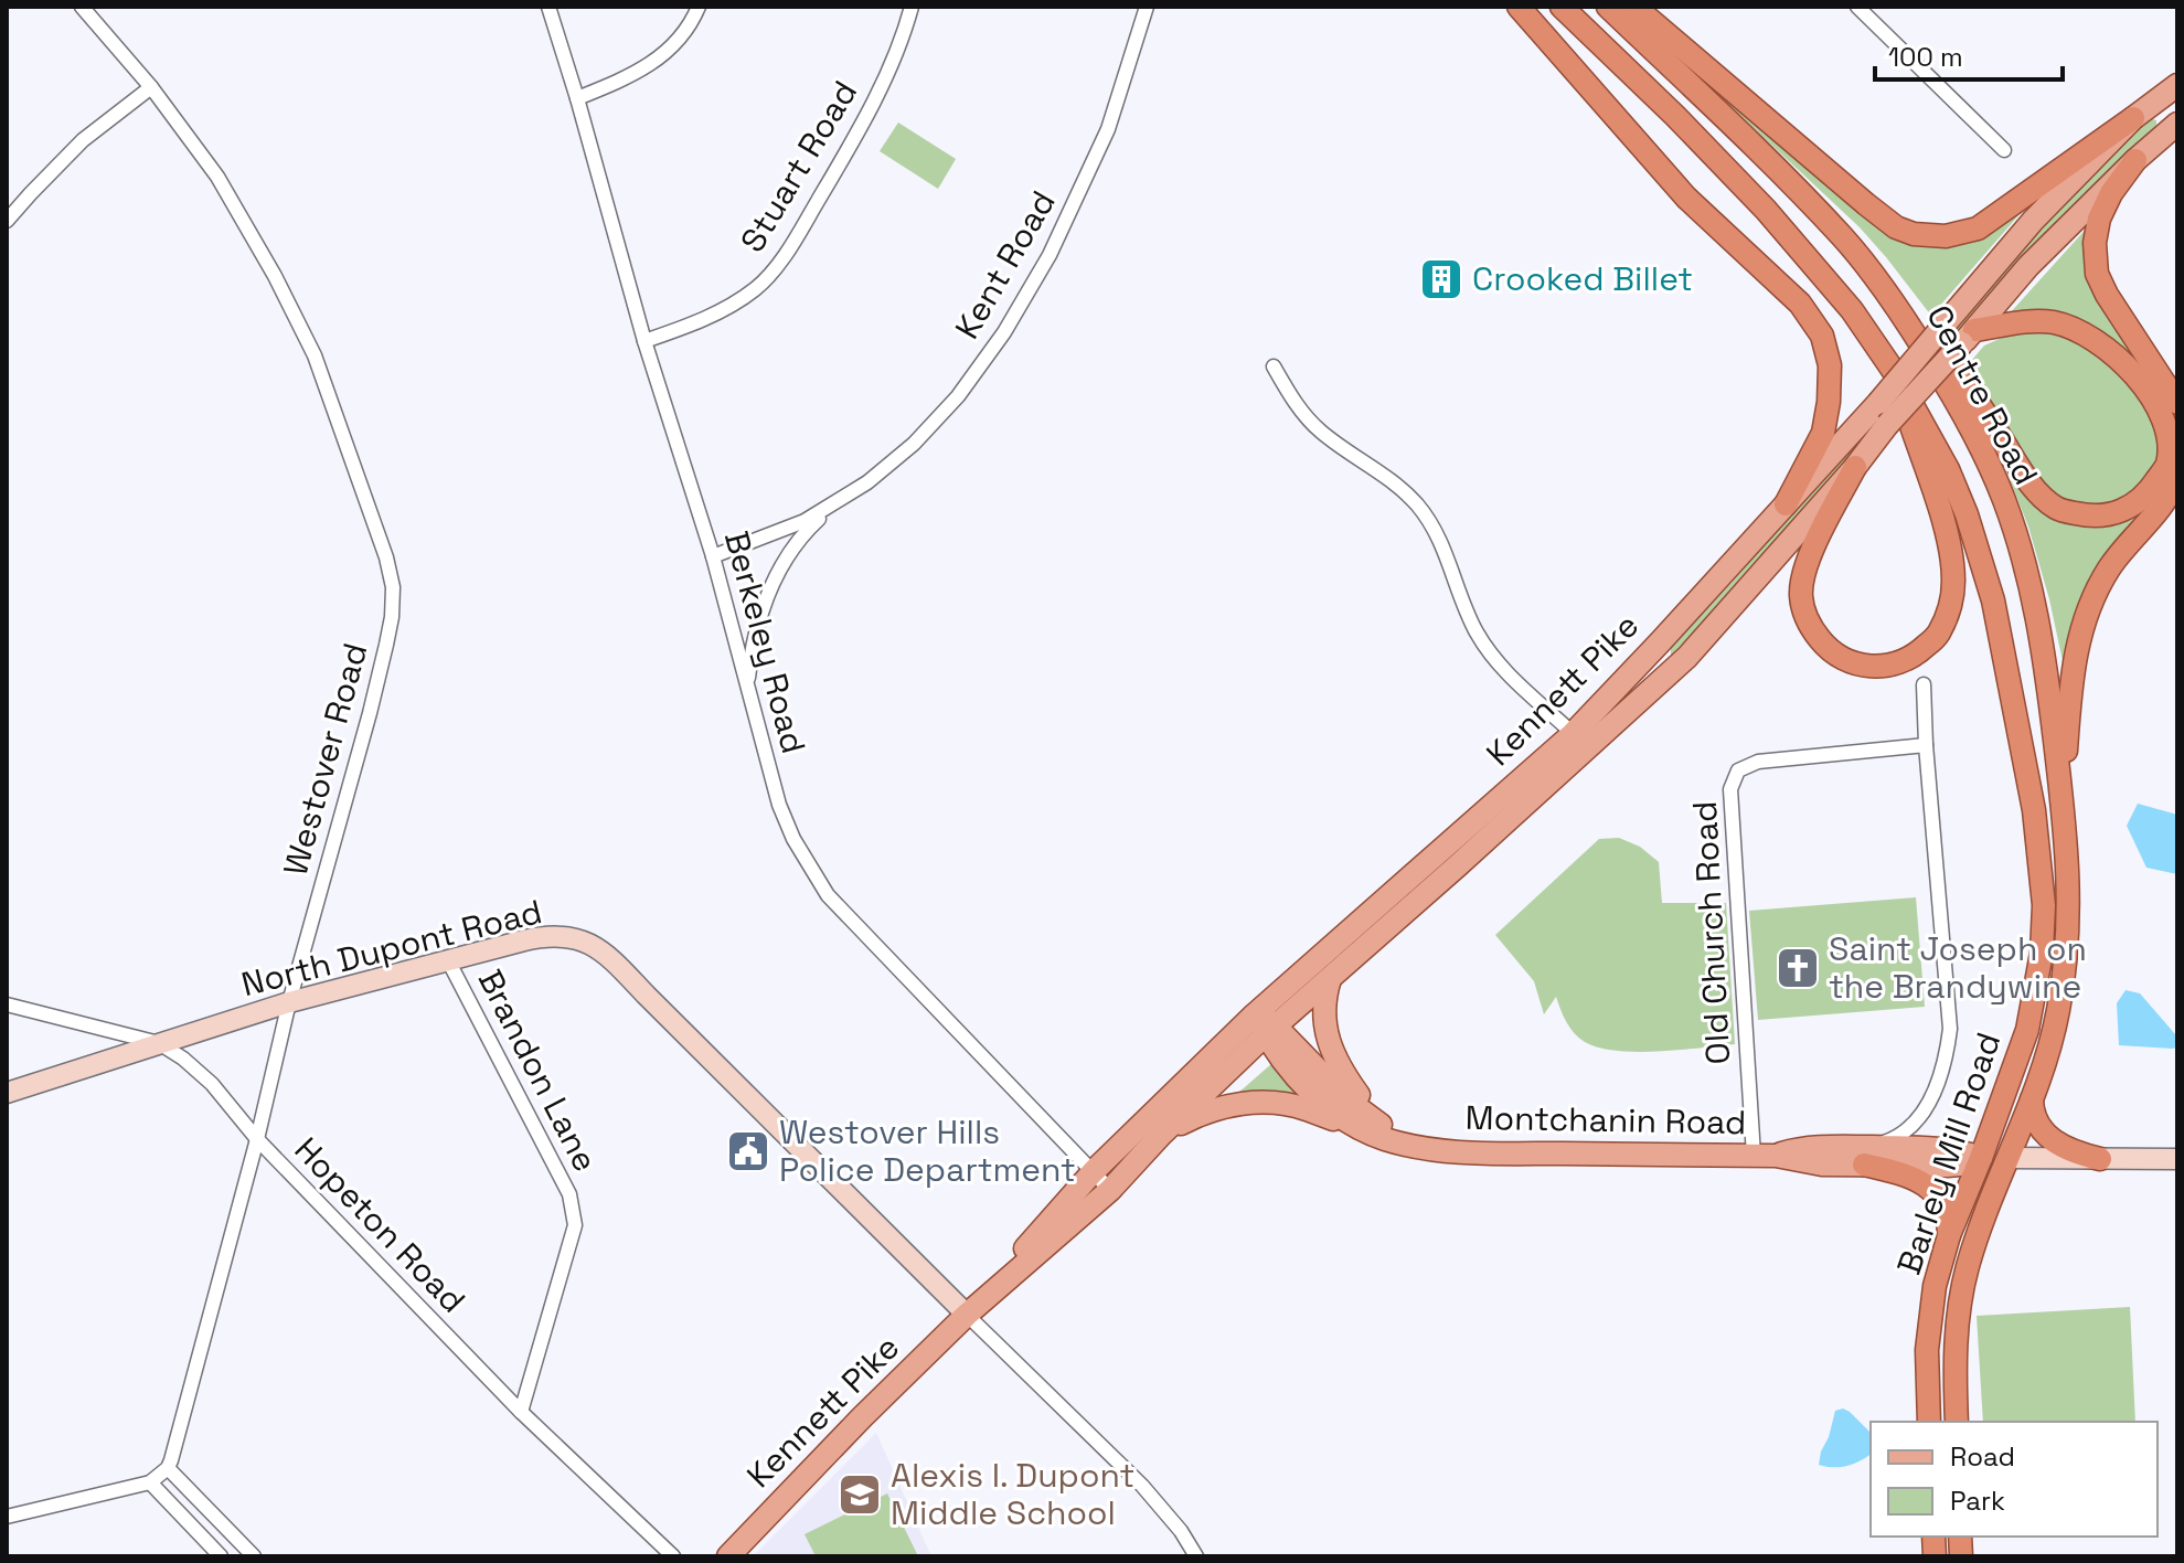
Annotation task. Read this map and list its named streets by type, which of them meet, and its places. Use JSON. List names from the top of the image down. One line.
{"streets":{"highway":["Centre Road","Barley Mill Road"],"main road":["Kennett Pike","North Dupont Road","Montchanin Road"],"street":["Stuart Road","Kent Road","Berkeley Road","Westover Road","Old Church Road","Brandon Lane","Hopeton Road"]},"crossings":[["Stuart Road","Berkeley Road"],["Kent Road","Berkeley Road"],["Centre Road","Barley Mill Road"],["Berkeley Road","Kennett Pike"],["Kennett Pike","North Dupont Road"],["Kennett Pike","Montchanin Road"],["Westover Road","North Dupont Road"],["Westover Road","Hopeton Road"],["Old Church Road","Montchanin Road"],["North Dupont Road","Brandon Lane"],["North Dupont Road","Hopeton Road"],["Brandon Lane","Hopeton Road"],["Montchanin Road","Barley Mill Road"]],"places":{"building":["Crooked Billet"],"church":["Saint Joseph on the Brandywine"],"public building":["Westover Hills Police Department"],"school or university":["Alexis I. Dupont Middle School"]},"legend":["Road","Park"],"scale_bar":"100 m"}
